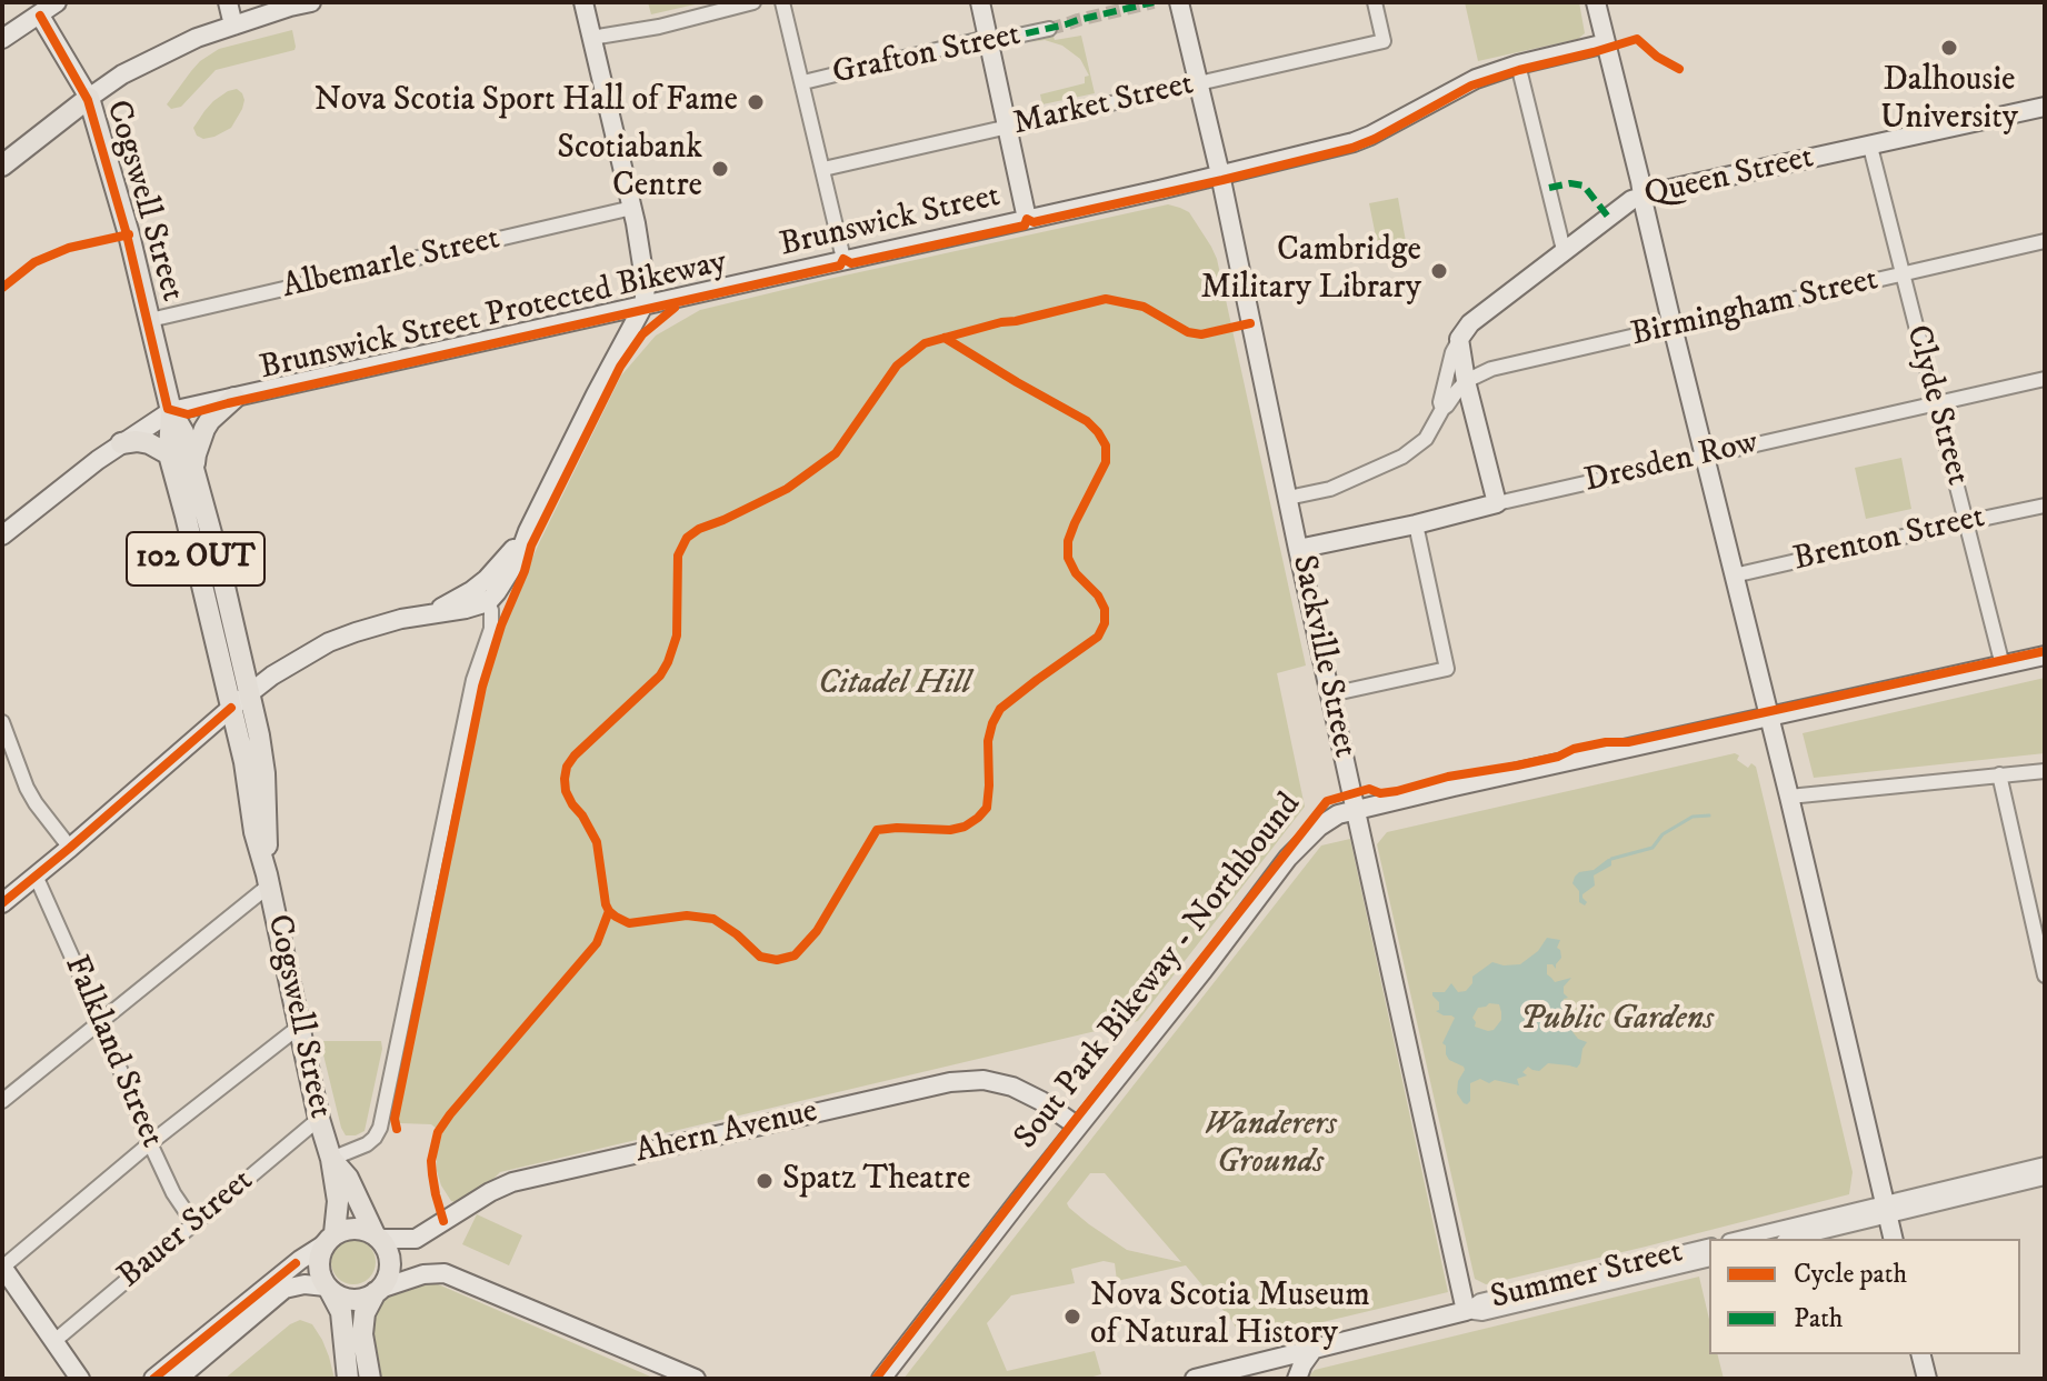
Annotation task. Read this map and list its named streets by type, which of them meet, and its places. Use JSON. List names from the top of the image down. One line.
{"streets":{"main road":["Cogswell Street","102 OUT"],"street":["Grafton Street","Market Street","Queen Street","Brunswick Street","Albemarle Street","Birmingham Street","Clyde Street","Dresden Row","Brenton Street","Sackville Street","Falkland Street","Ahern Avenue","Bauer Street","Summer Street"],"cycle path":["Brunswick Street Protected Bikeway","Sout Park Bikeway - Northbound"]},"crossings":[["Market Street","Sackville Street"],["Queen Street","Birmingham Street"],["Queen Street","Clyde Street"],["Queen Street","Sackville Street"],["Cogswell Street","Brunswick Street"],["Cogswell Street","Albemarle Street"],["Cogswell Street","102 OUT"],["Cogswell Street","Ahern Avenue"],["Cogswell Street","Bauer Street"],["Brunswick Street","Sackville Street"],["Birmingham Street","Clyde Street"],["Clyde Street","Dresden Row"],["Clyde Street","Brenton Street"],["Dresden Row","Sackville Street"],["102 OUT","Ahern Avenue"],["Sackville Street","Summer Street"],["Falkland Street","Bauer Street"]],"parks":["Citadel Hill","Public Gardens","Wanderers Grounds"],"places":["Dalhousie University","Nova Scotia Sport Hall of Fame","Scotiabank Centre","Cambridge Military Library","Spatz Theatre","Nova Scotia Museum of Natural History"],"legend":["Cycle path","Path"]}
